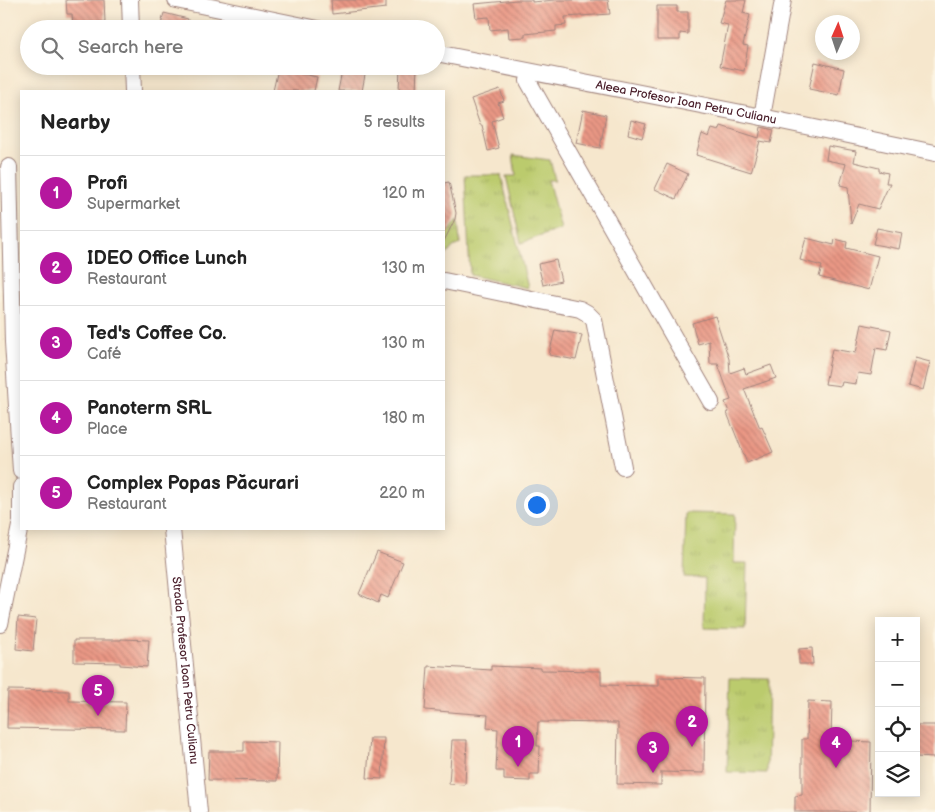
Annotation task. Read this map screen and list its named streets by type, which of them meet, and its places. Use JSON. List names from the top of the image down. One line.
{"streets":{"street":["Aleea Profesor Ioan Petru Culianu","Strada Profesor Ioan Petru Culianu"]},"north":"top","page":{"search":"Search here","heading":["Nearby","5 results"],"list":[{"mark":"1","name":"Profi","note":"Supermarket","value":"120 m"},{"mark":"2","name":"IDEO Office Lunch","note":"Restaurant","value":"130 m"},{"mark":"3","name":"Ted's Coffee Co.","note":"Café","value":"130 m"},{"mark":"4","name":"Panoterm SRL","note":"Place","value":"180 m"},{"mark":"5","name":"Complex Popas Păcurari","note":"Restaurant","value":"220 m"}],"map_buttons":["+","−"],"pins":["5","2","1","4","3"]}}
